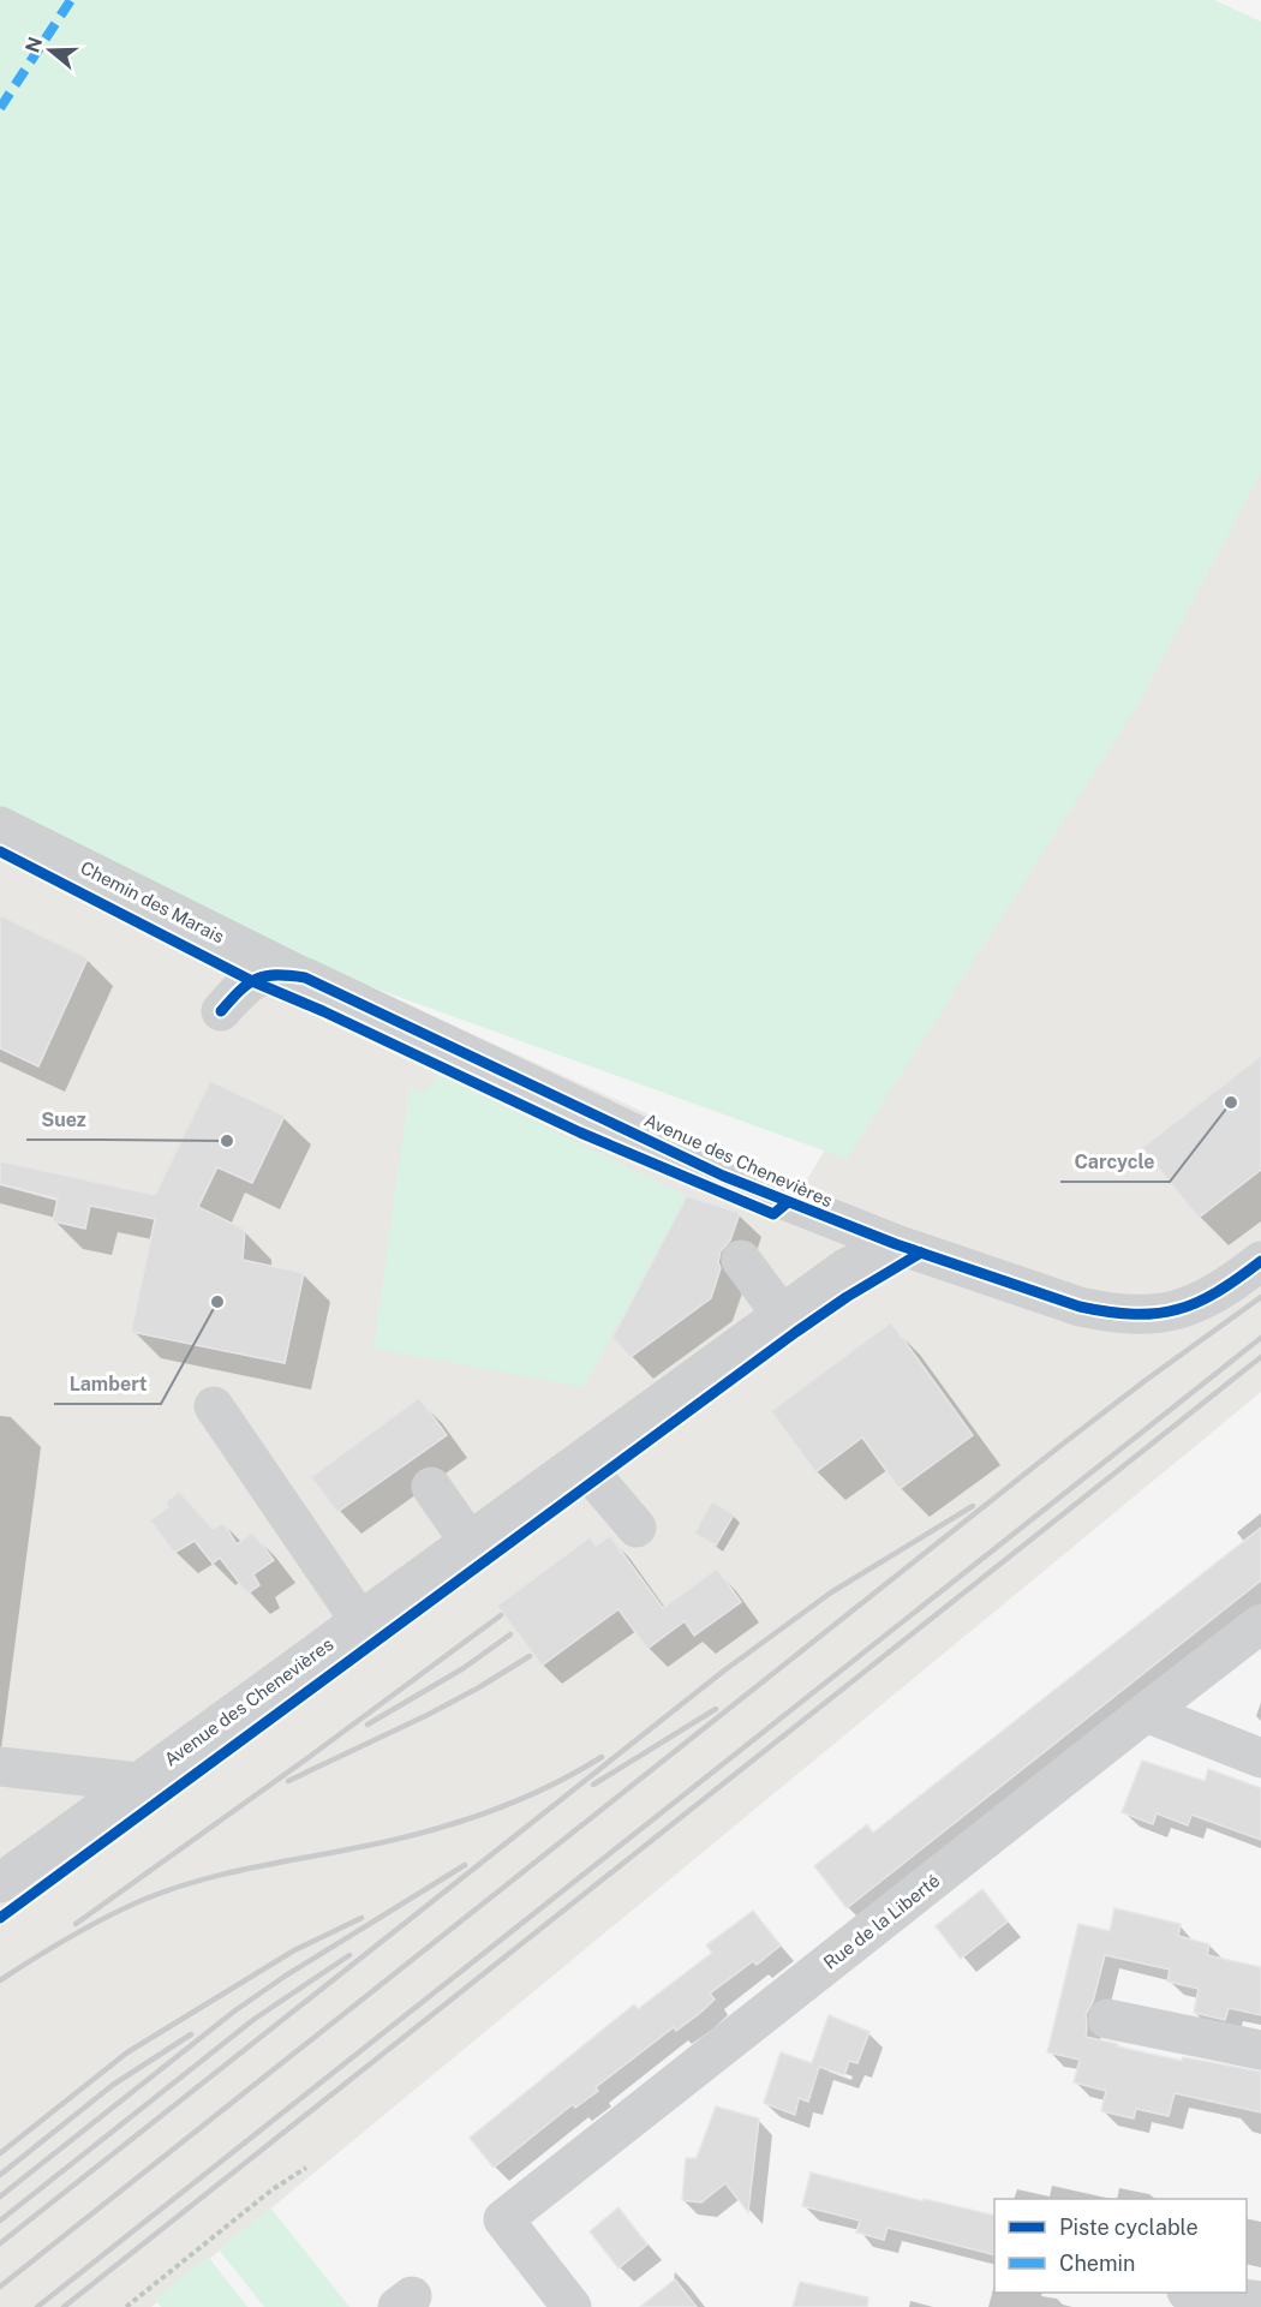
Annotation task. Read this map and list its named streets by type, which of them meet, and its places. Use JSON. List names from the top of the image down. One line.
{"streets":{"street":["Chemin des Marais","Avenue des Chenevières","Rue de la Liberté"]},"crossings":[["Chemin des Marais","Avenue des Chenevières"]],"places":["Carcycle","Suez","Lambert"],"legend":["Piste cyclable","Chemin"],"north":"left"}
